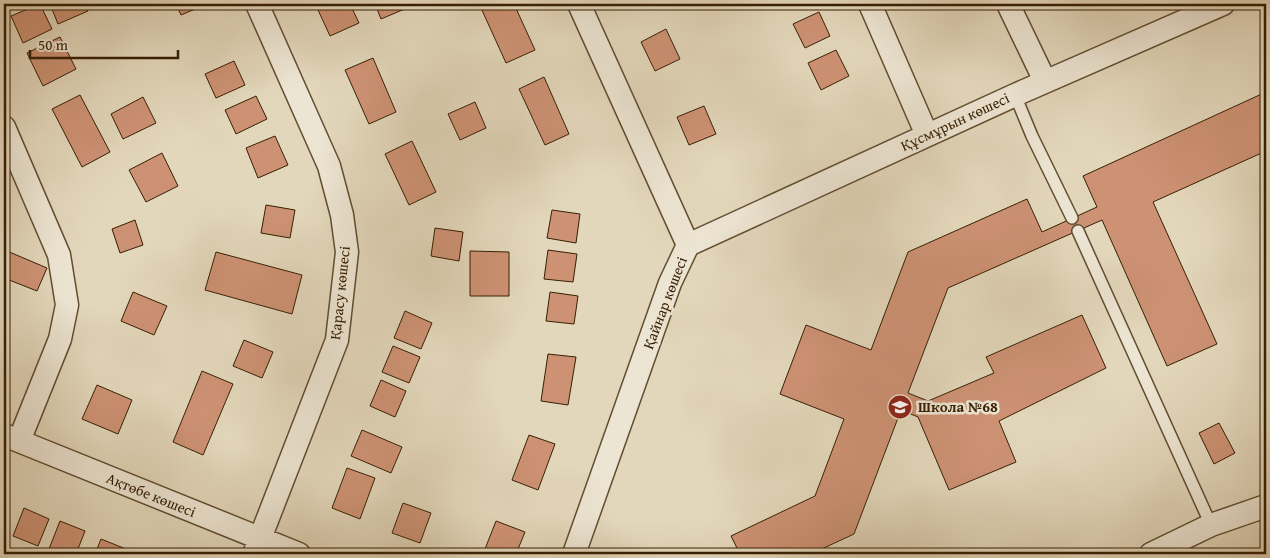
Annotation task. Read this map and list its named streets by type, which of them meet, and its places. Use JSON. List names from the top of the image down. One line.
{"streets":{"street":["Құсмұрын көшесі","Қарасу көшесі","Қайнар көшесі","Ақтөбе көшесі"]},"crossings":[["Құсмұрын көшесі","Қайнар көшесі"],["Қарасу көшесі","Ақтөбе көшесі"]],"places":{"school or university":["Школа №68"]},"scale_bar":"50 m"}
